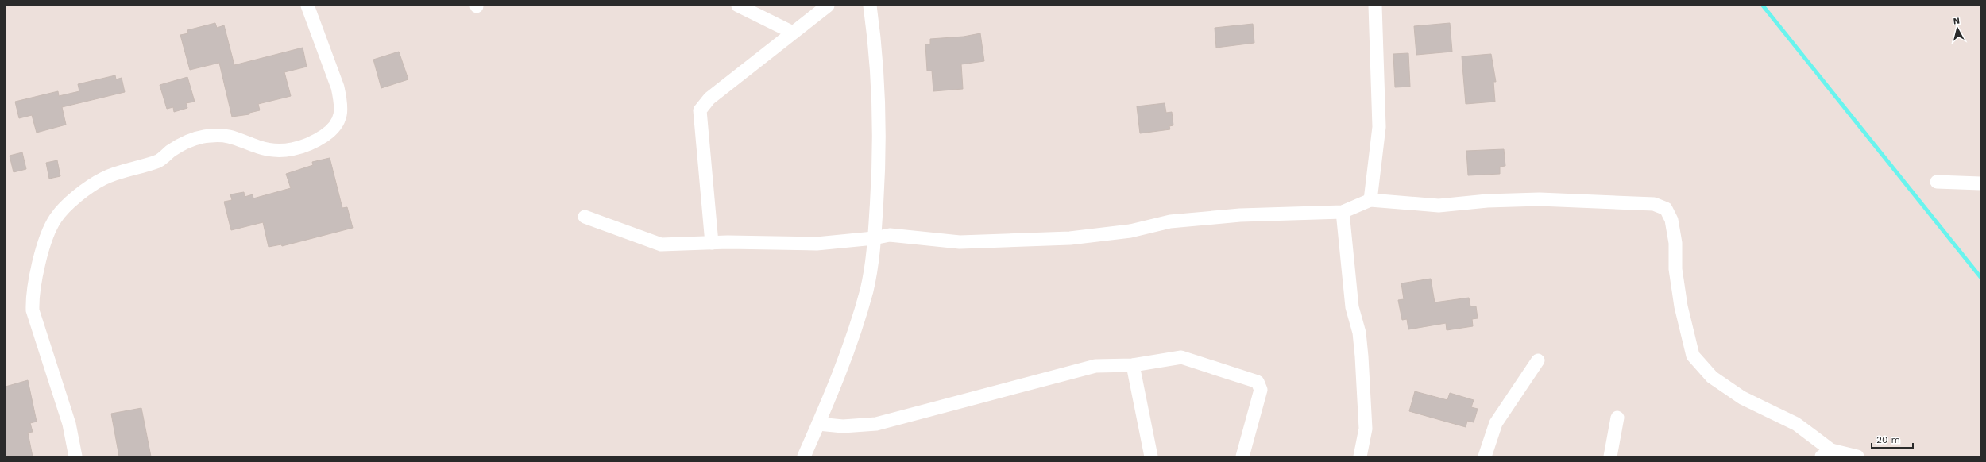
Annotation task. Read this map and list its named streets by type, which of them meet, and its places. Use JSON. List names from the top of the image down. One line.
{"scale_bar":"20 m","north":"top"}
